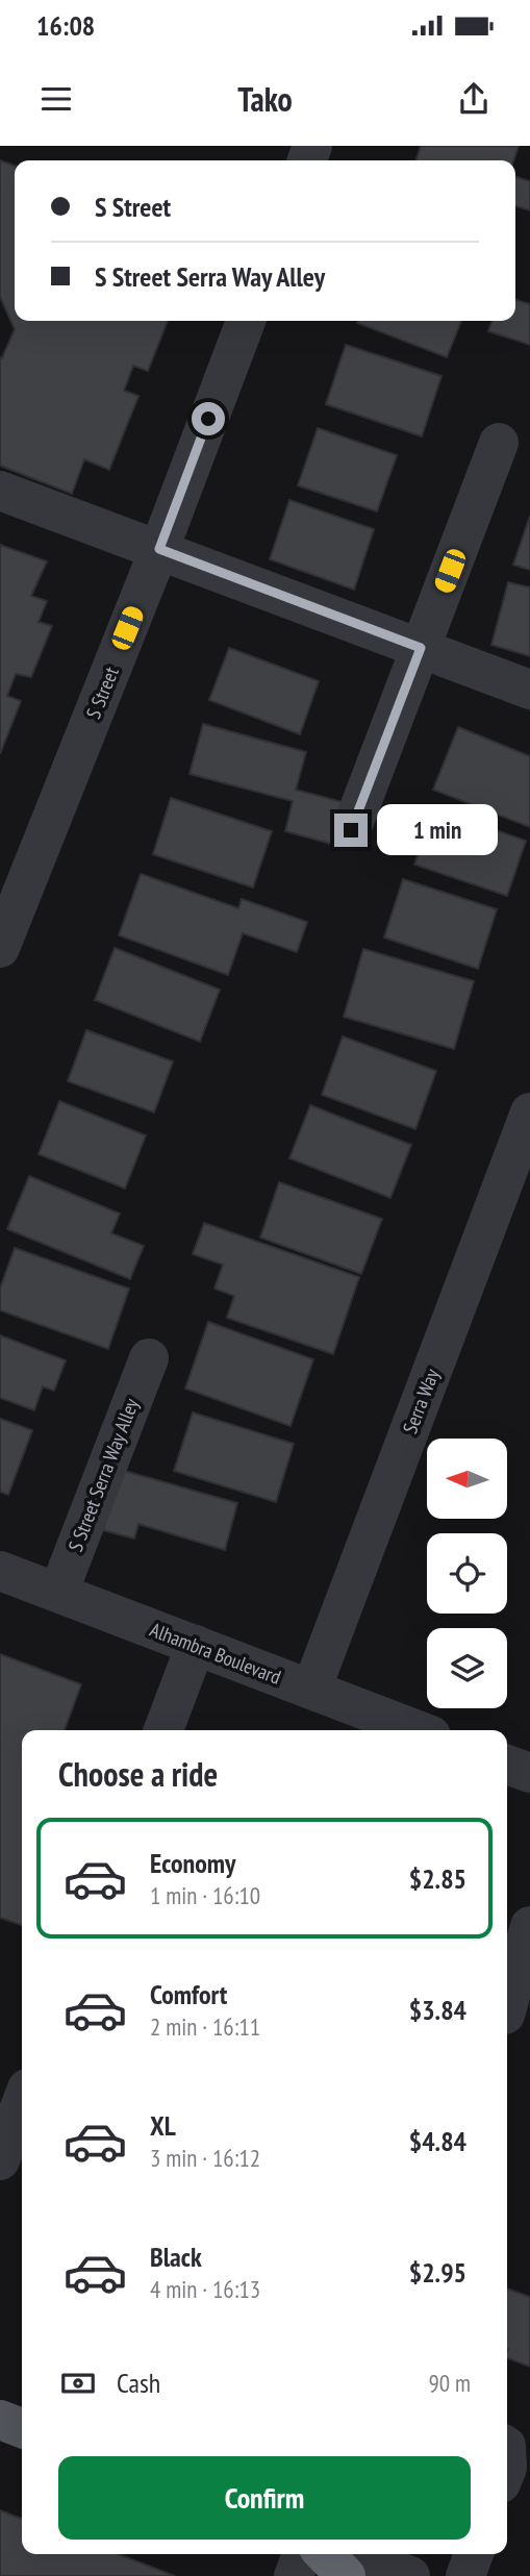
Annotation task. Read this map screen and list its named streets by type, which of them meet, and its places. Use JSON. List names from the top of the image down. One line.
{"streets":{"street":["S Street","Serra Way","S Street Serra Way Alley","Alhambra Boulevard"]},"crossings":[["Serra Way","Alhambra Boulevard"],["S Street Serra Way Alley","Alhambra Boulevard"]],"north":"left","page":{"status":"16:08","header":"Tako","banner":["S Street","S Street Serra Way Alley"],"bubble":"1 min","heading":"Choose a ride","list":[{"name":"Economy","note":"1 min · 16:10","value":"$2.85"},{"name":"Comfort","note":"2 min · 16:11","value":"$3.84"},{"name":"XL","note":"3 min · 16:12","value":"$4.84"},{"name":"Black","note":"4 min · 16:13","value":"$2.95"}],"pay":["Cash","90 m"],"buttons":"Confirm"}}
